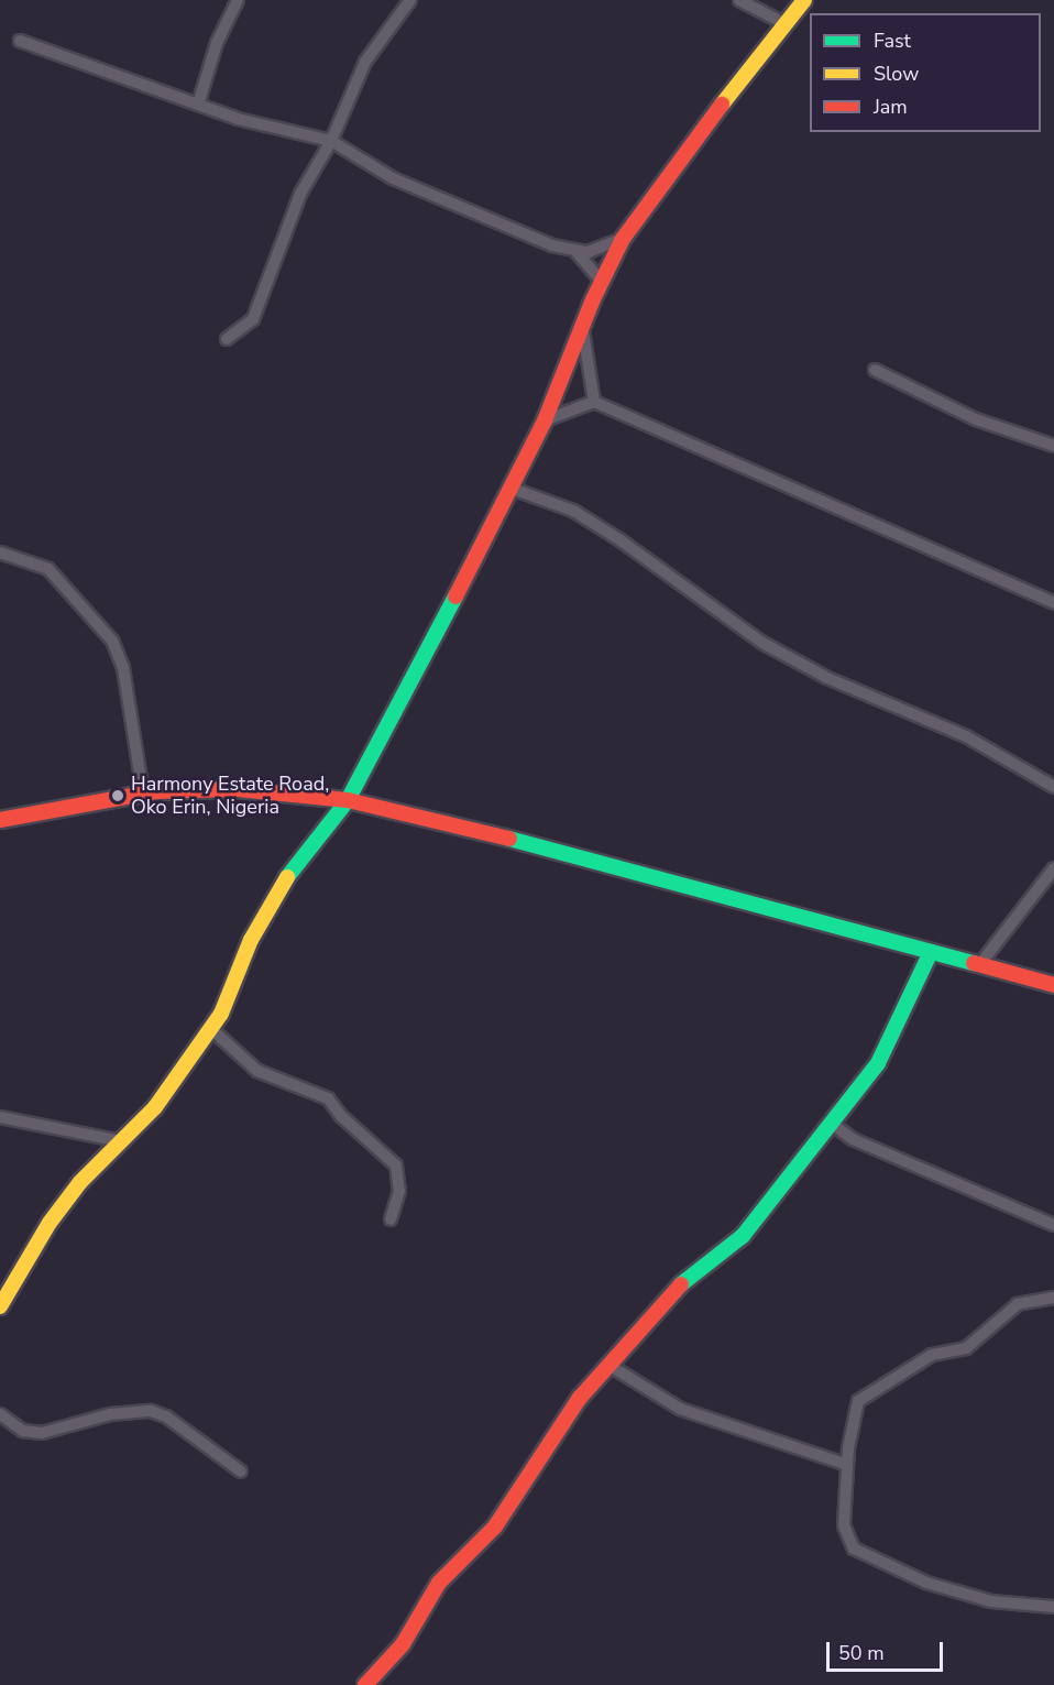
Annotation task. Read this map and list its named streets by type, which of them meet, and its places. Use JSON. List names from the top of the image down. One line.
{"places":["Harmony Estate Road, Oko Erin, Nigeria"],"legend":["Fast","Slow","Jam"],"scale_bar":"50 m"}
